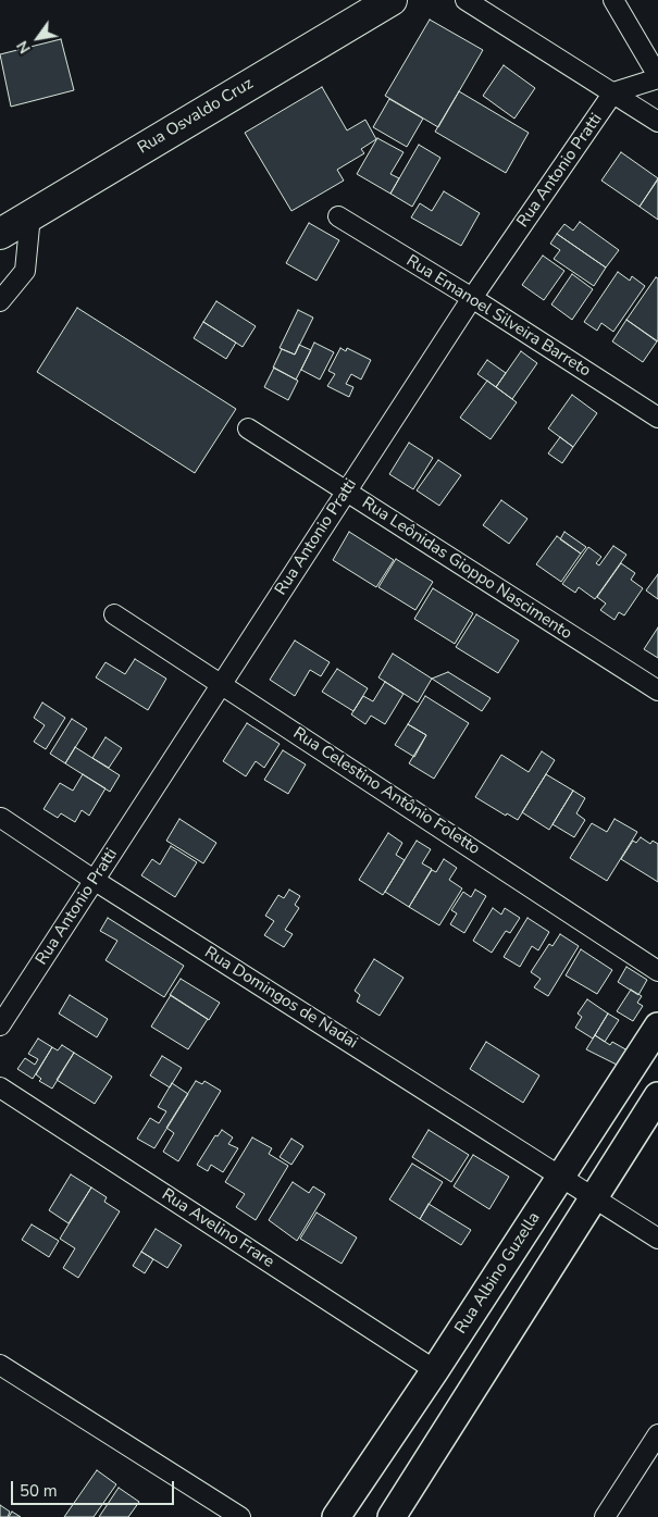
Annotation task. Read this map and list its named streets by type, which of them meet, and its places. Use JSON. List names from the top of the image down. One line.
{"streets":{"highway":["Rua Osvaldo Cruz"],"street":["Rua Antonio Pratti","Rua Emanoel Silveira Barreto","Rua Leônidas Gioppo Nascimento","Rua Celestino Antônio Foletto","Rua Domingos de Nadai","Rua Avelino Frare","Rua Albino Guzella"]},"crossings":[["Rua Antonio Pratti","Rua Emanoel Silveira Barreto"],["Rua Antonio Pratti","Rua Leônidas Gioppo Nascimento"],["Rua Antonio Pratti","Rua Celestino Antônio Foletto"],["Rua Antonio Pratti","Rua Domingos de Nadai"],["Rua Domingos de Nadai","Rua Albino Guzella"],["Rua Avelino Frare","Rua Albino Guzella"]],"scale_bar":"50 m","north":"bottom left"}
